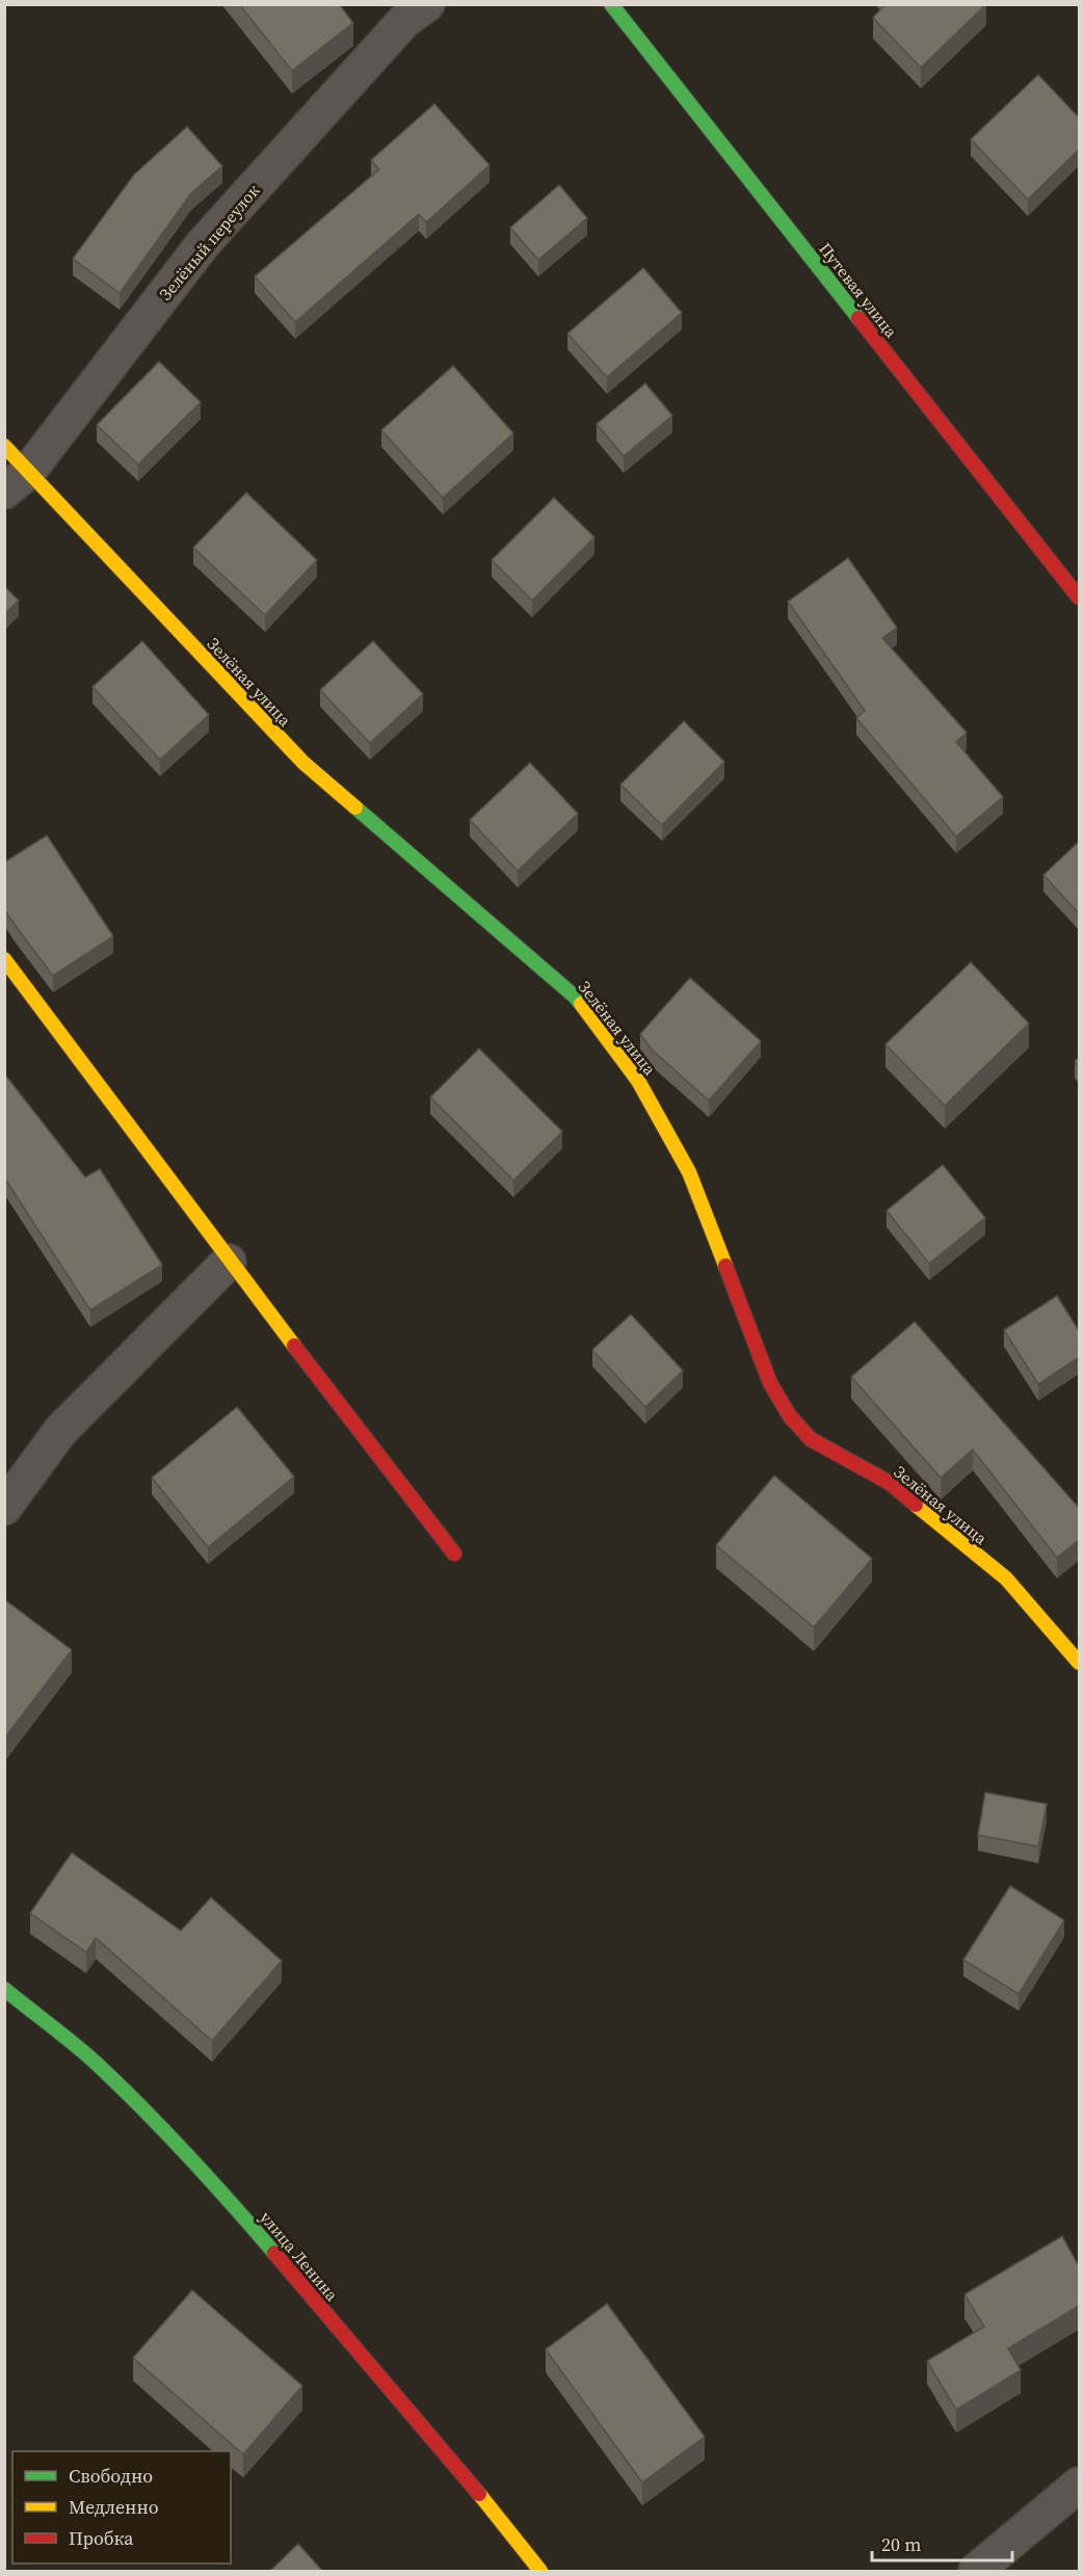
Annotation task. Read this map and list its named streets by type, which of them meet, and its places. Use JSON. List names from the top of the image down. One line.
{"streets":{"street":["Зелёный переулок","Путевая улица","Зелёная улица","улица Ленина"]},"crossings":[["Зелёный переулок","Зелёная улица"]],"legend":["Свободно","Медленно","Пробка"],"scale_bar":"20 m"}
